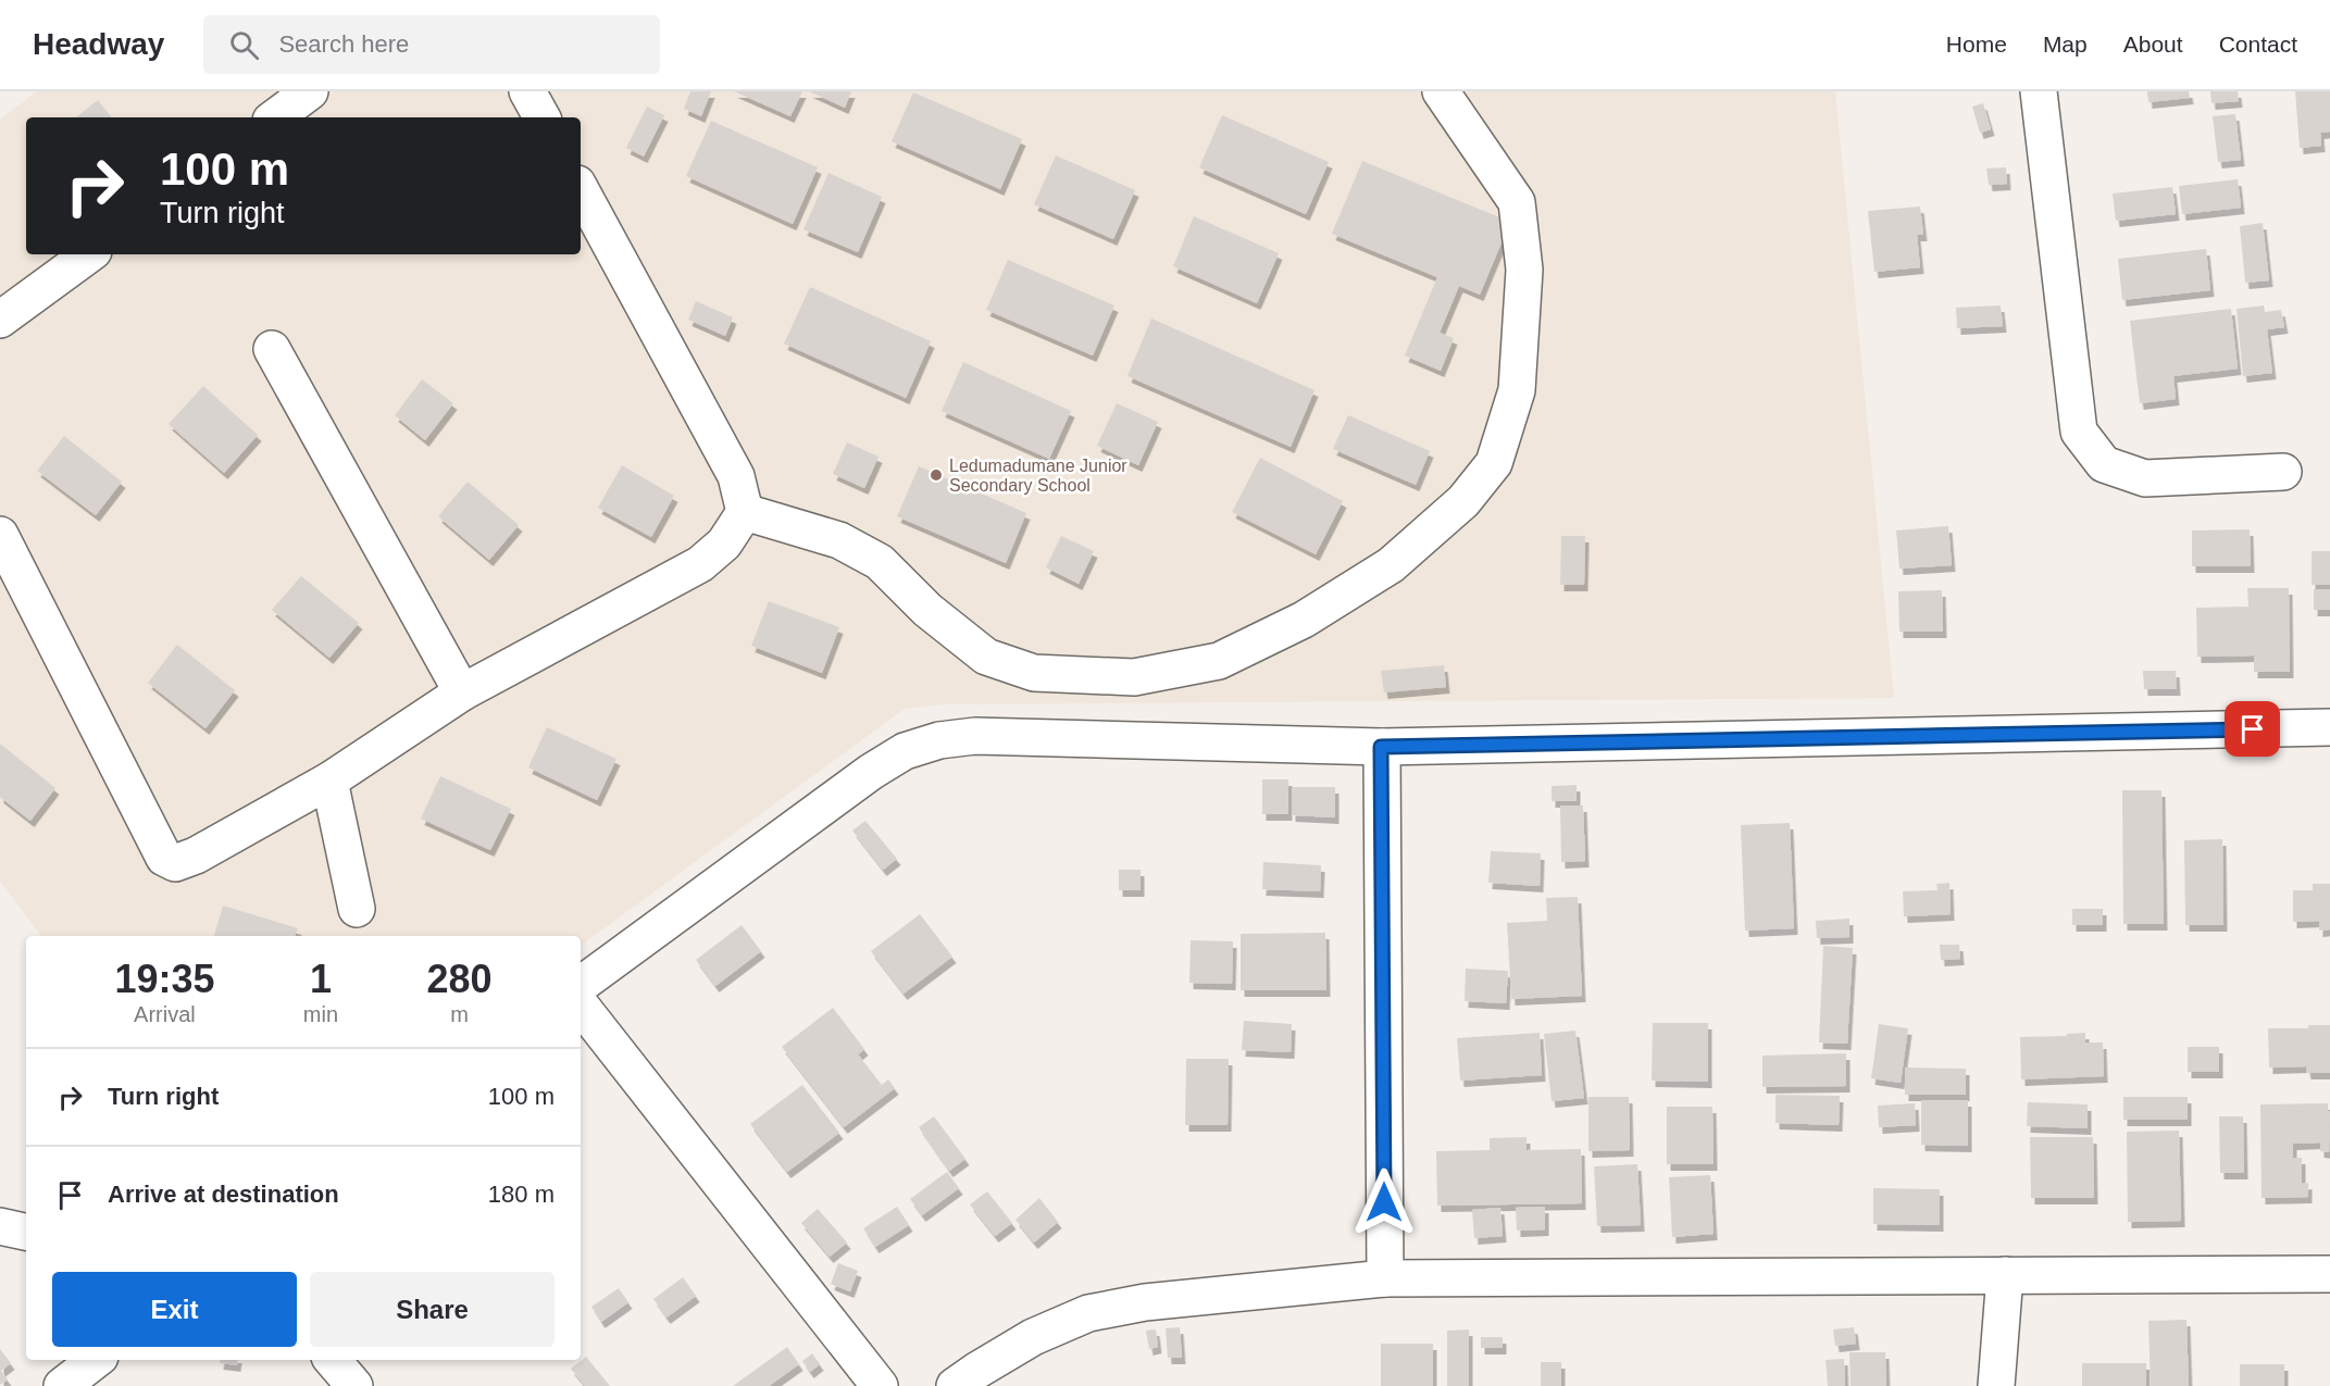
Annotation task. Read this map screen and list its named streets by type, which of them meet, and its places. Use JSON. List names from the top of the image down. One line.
{"places":["Ledumadumane Junior Secondary School"],"page":{"header":"Headway","search":"Search here","nav":["Home","Map","About","Contact"],"turn":["100 m","Turn right"],"eta":["19:35","Arrival","1","min","280","m"],"list":[{"name":"Turn right","value":"100 m"},{"name":"Arrive at destination","value":"180 m"}],"buttons":["Exit","Share"]}}
